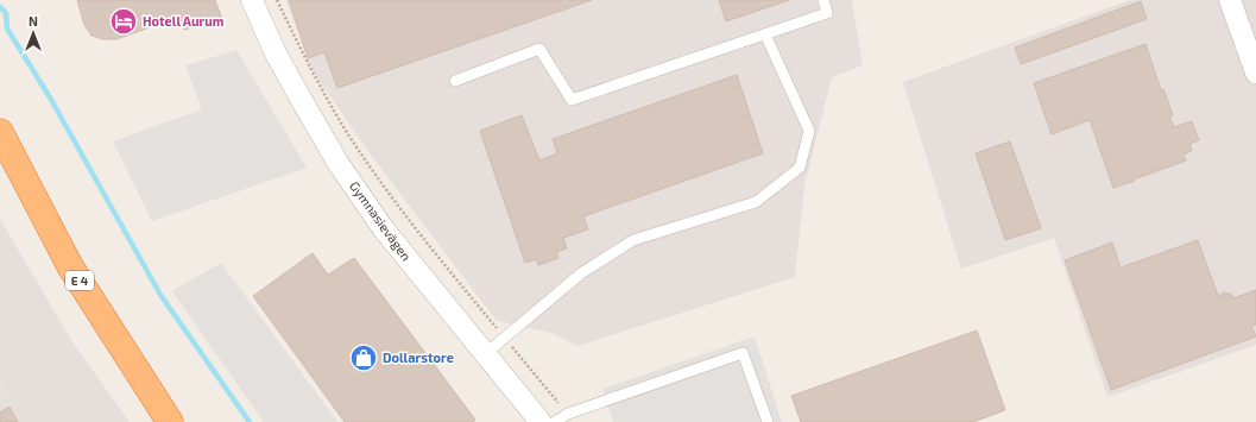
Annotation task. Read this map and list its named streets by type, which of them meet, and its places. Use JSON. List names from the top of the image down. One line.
{"streets":{"highway":["E 4"],"street":["Gymnasievägen"]},"places":{"hotel":["Hotell Aurum"],"shop":["Dollarstore"]},"north":"top"}
